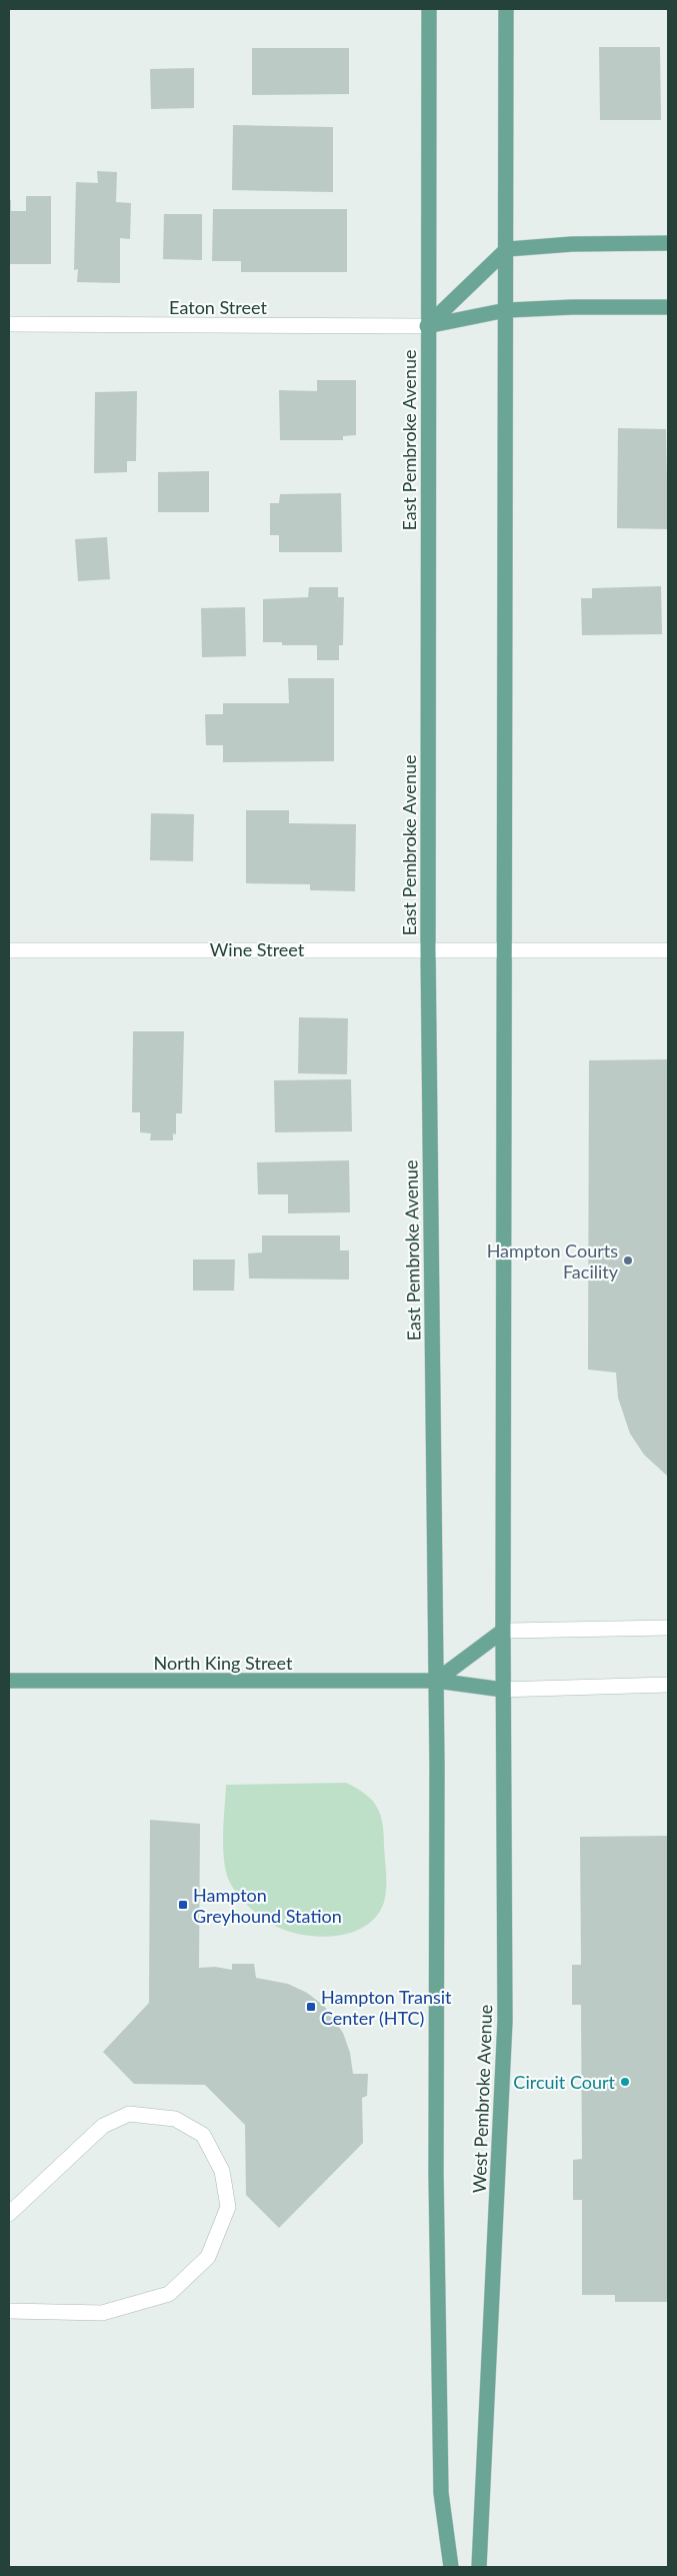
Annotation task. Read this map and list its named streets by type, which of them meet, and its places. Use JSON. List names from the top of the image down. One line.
{"streets":{"main road":["Eaton Street","East Pembroke Avenue","North King Street","West Pembroke Avenue"],"street":["Wine Street"]},"crossings":[["Eaton Street","East Pembroke Avenue"],["East Pembroke Avenue","Wine Street"],["East Pembroke Avenue","North King Street"],["North King Street","West Pembroke Avenue"]],"places":{"other":["Hampton Courts Facility","Circuit Court"],"transit":["Hampton Greyhound Station","Hampton Transit Center (HTC)"]}}
